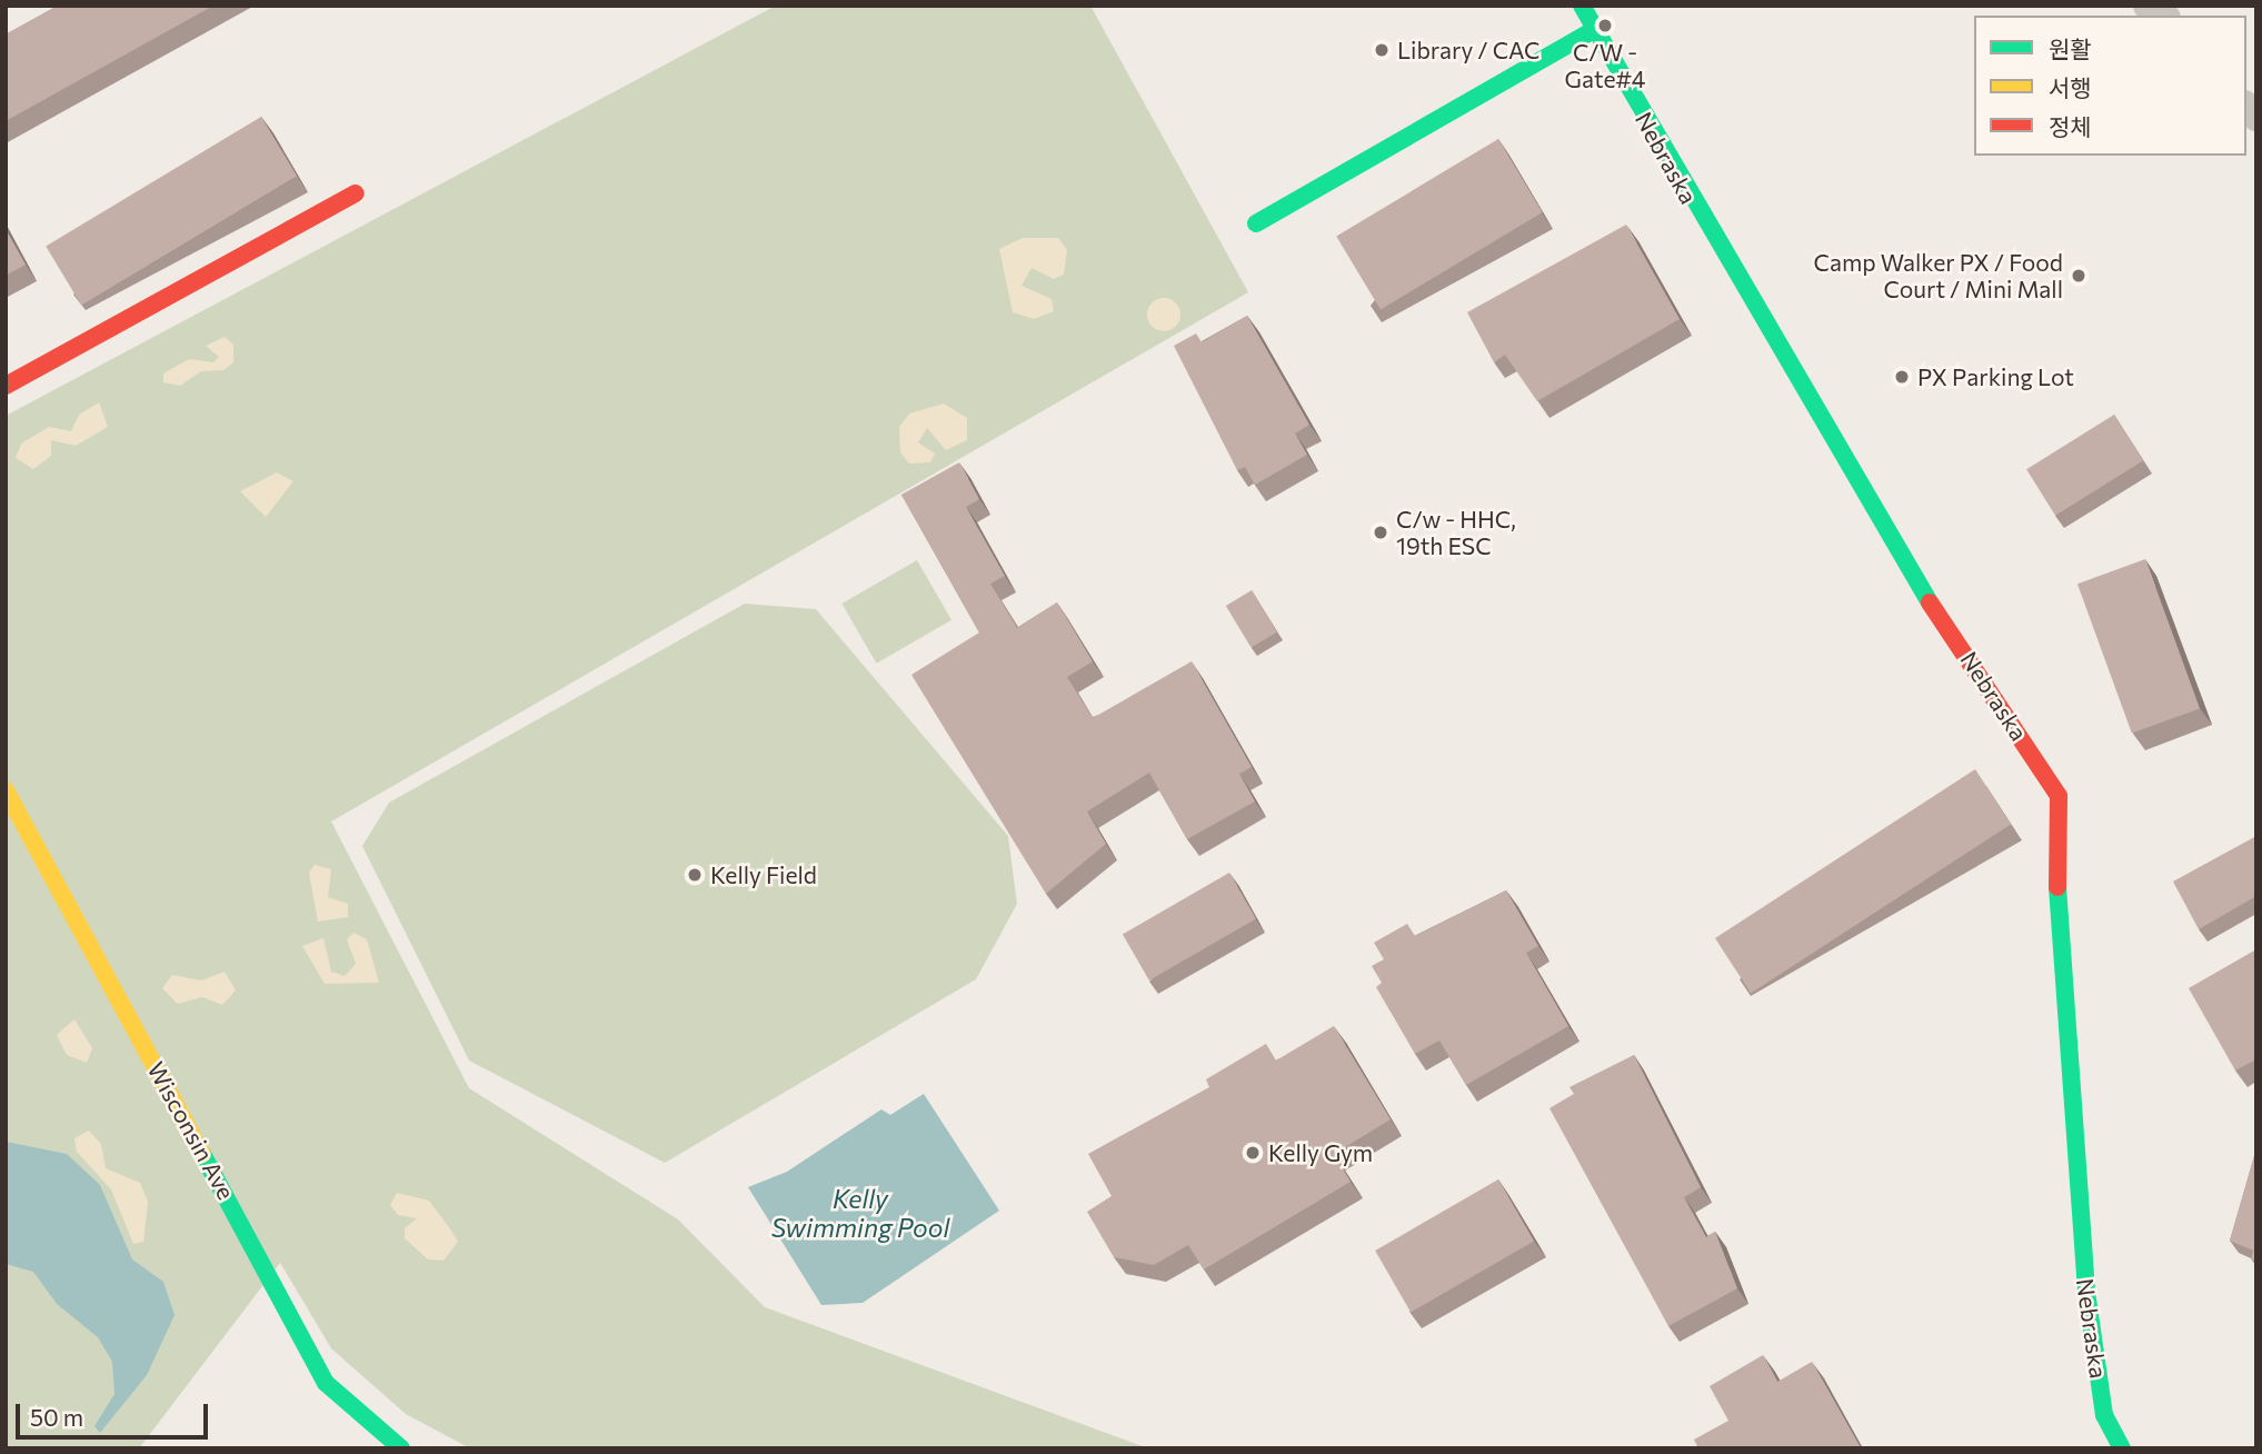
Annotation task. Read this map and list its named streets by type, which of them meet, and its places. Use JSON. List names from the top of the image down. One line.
{"streets":{"street":["Nebraska","Wisconsin Ave"]},"water":["Kelly Swimming Pool"],"places":["C/W - Gate#4","Library / CAC","Camp Walker PX / Food Court / Mini Mall","PX Parking Lot","C/w - HHC, 19th ESC","Kelly Field","Kelly Gym"],"legend":["원활","서행","정체"],"scale_bar":"50 m"}
